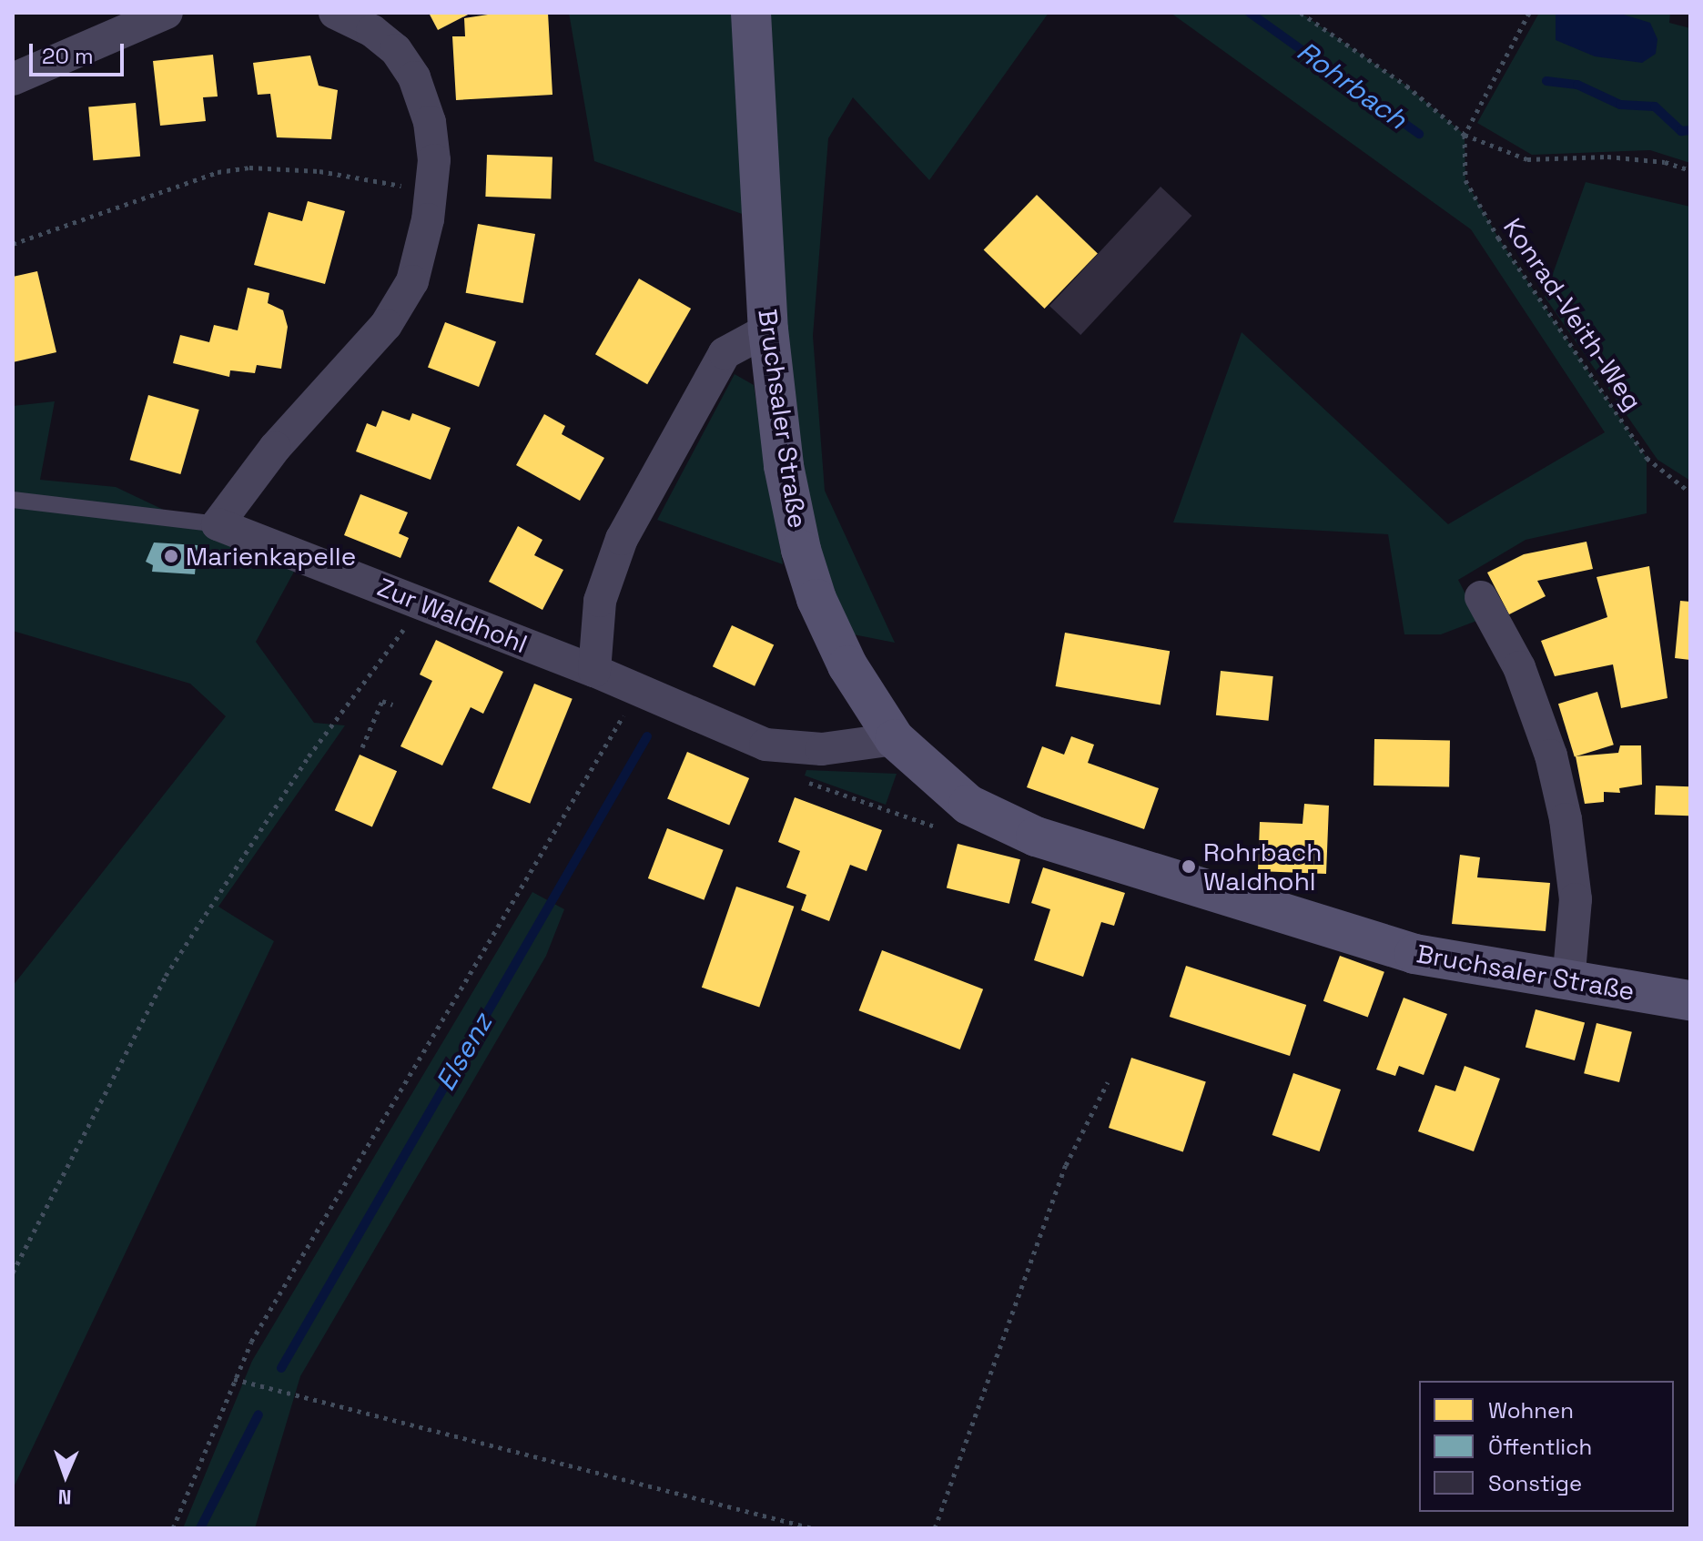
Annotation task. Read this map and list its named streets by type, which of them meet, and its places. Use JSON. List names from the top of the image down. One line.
{"streets":{"main road":["Bruchsaler Straße"],"street":["Zur Waldhohl"],"path":["Konrad-Veith-Weg"]},"crossings":[["Bruchsaler Straße","Zur Waldhohl"]],"water":["Rohrbach","Elsenz"],"places":["Marienkapelle","Rohrbach Waldhohl"],"legend":["Wohnen","Öffentlich","Sonstige"],"scale_bar":"20 m","north":"bottom"}
